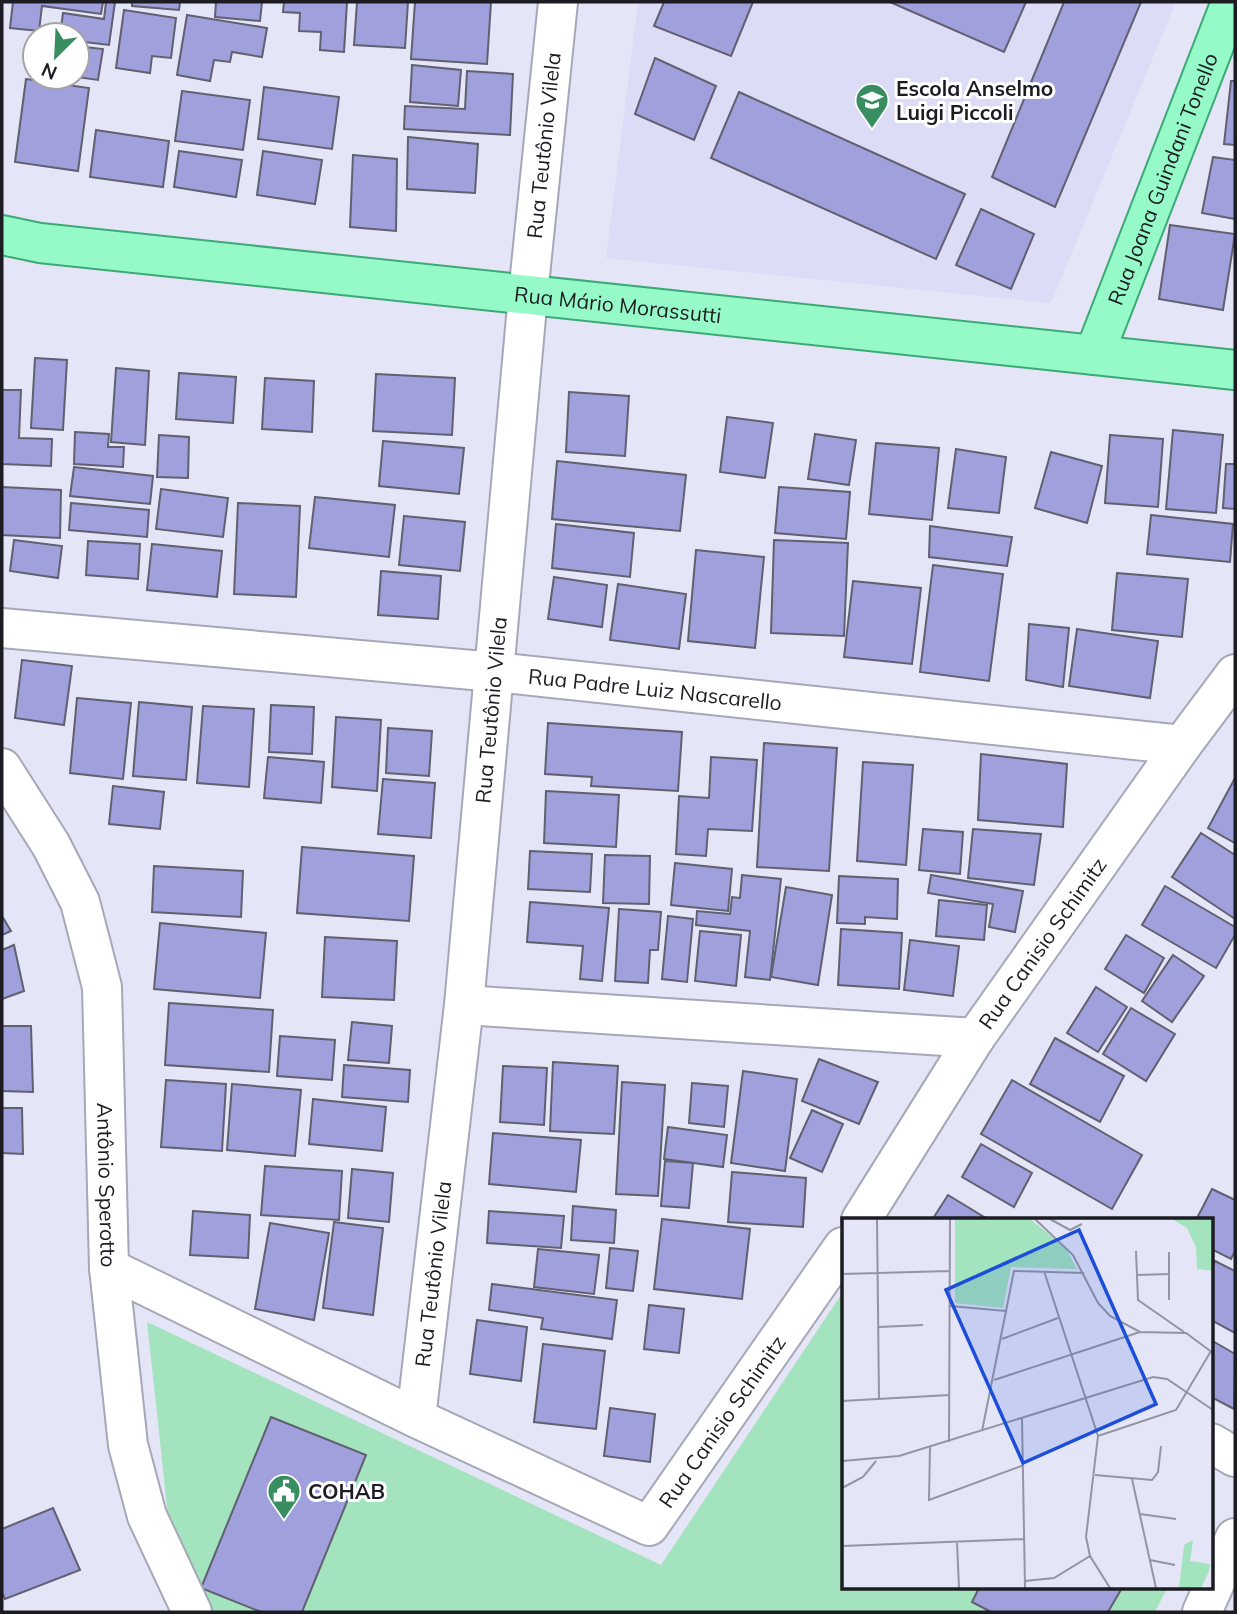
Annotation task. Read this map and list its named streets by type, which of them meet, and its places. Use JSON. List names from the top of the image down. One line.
{"streets":{"main road":["Rua Joana Guindani Tonello","Rua Mário Morassutti"],"street":["Rua Teutônio Vilela","Rua Padre Luiz Nascarello","Rua Canisio Schimitz","Antônio Sperotto"]},"crossings":[["Rua Teutônio Vilela","Rua Mário Morassutti"],["Rua Teutônio Vilela","Rua Padre Luiz Nascarello"],["Rua Teutônio Vilela","Rua Canisio Schimitz"],["Rua Joana Guindani Tonello","Rua Mário Morassutti"],["Rua Padre Luiz Nascarello","Rua Canisio Schimitz"]],"places":{"school or university":["Escola Anselmo Luigi Piccoli"],"public building":["COHAB"]},"north":"bottom left"}
